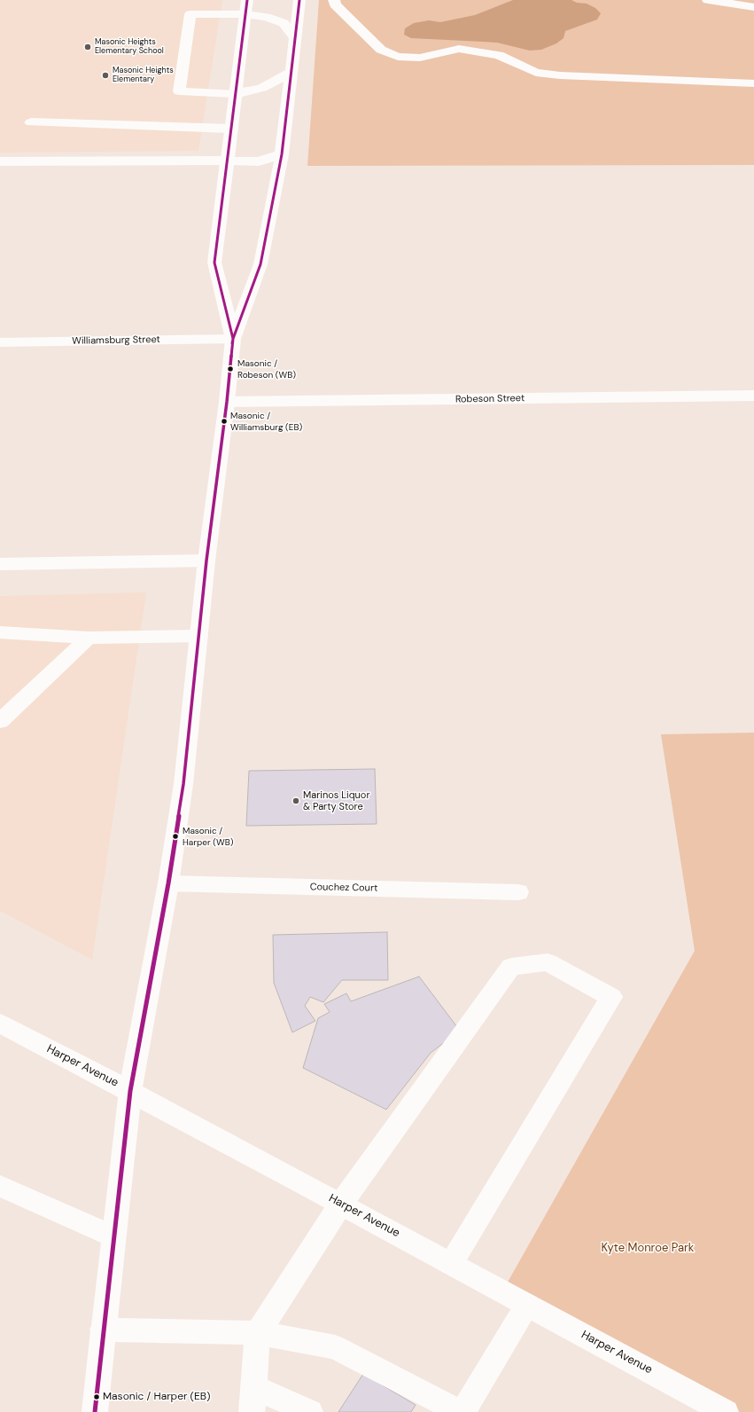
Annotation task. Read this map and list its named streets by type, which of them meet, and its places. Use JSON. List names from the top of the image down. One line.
{"streets":{"main road":["Williamsburg Street","Robeson Street","Couchez Court","Harper Avenue"]},"parks":["Kyte Monroe Park"],"places":["Masonic Heights Elementary School","Masonic Heights Elementary","Masonic / Robeson (WB)","Masonic / Williamsburg (EB)","Marinos Liquor & Party Store","Masonic / Harper (WB)","Masonic / Harper (EB)"]}
